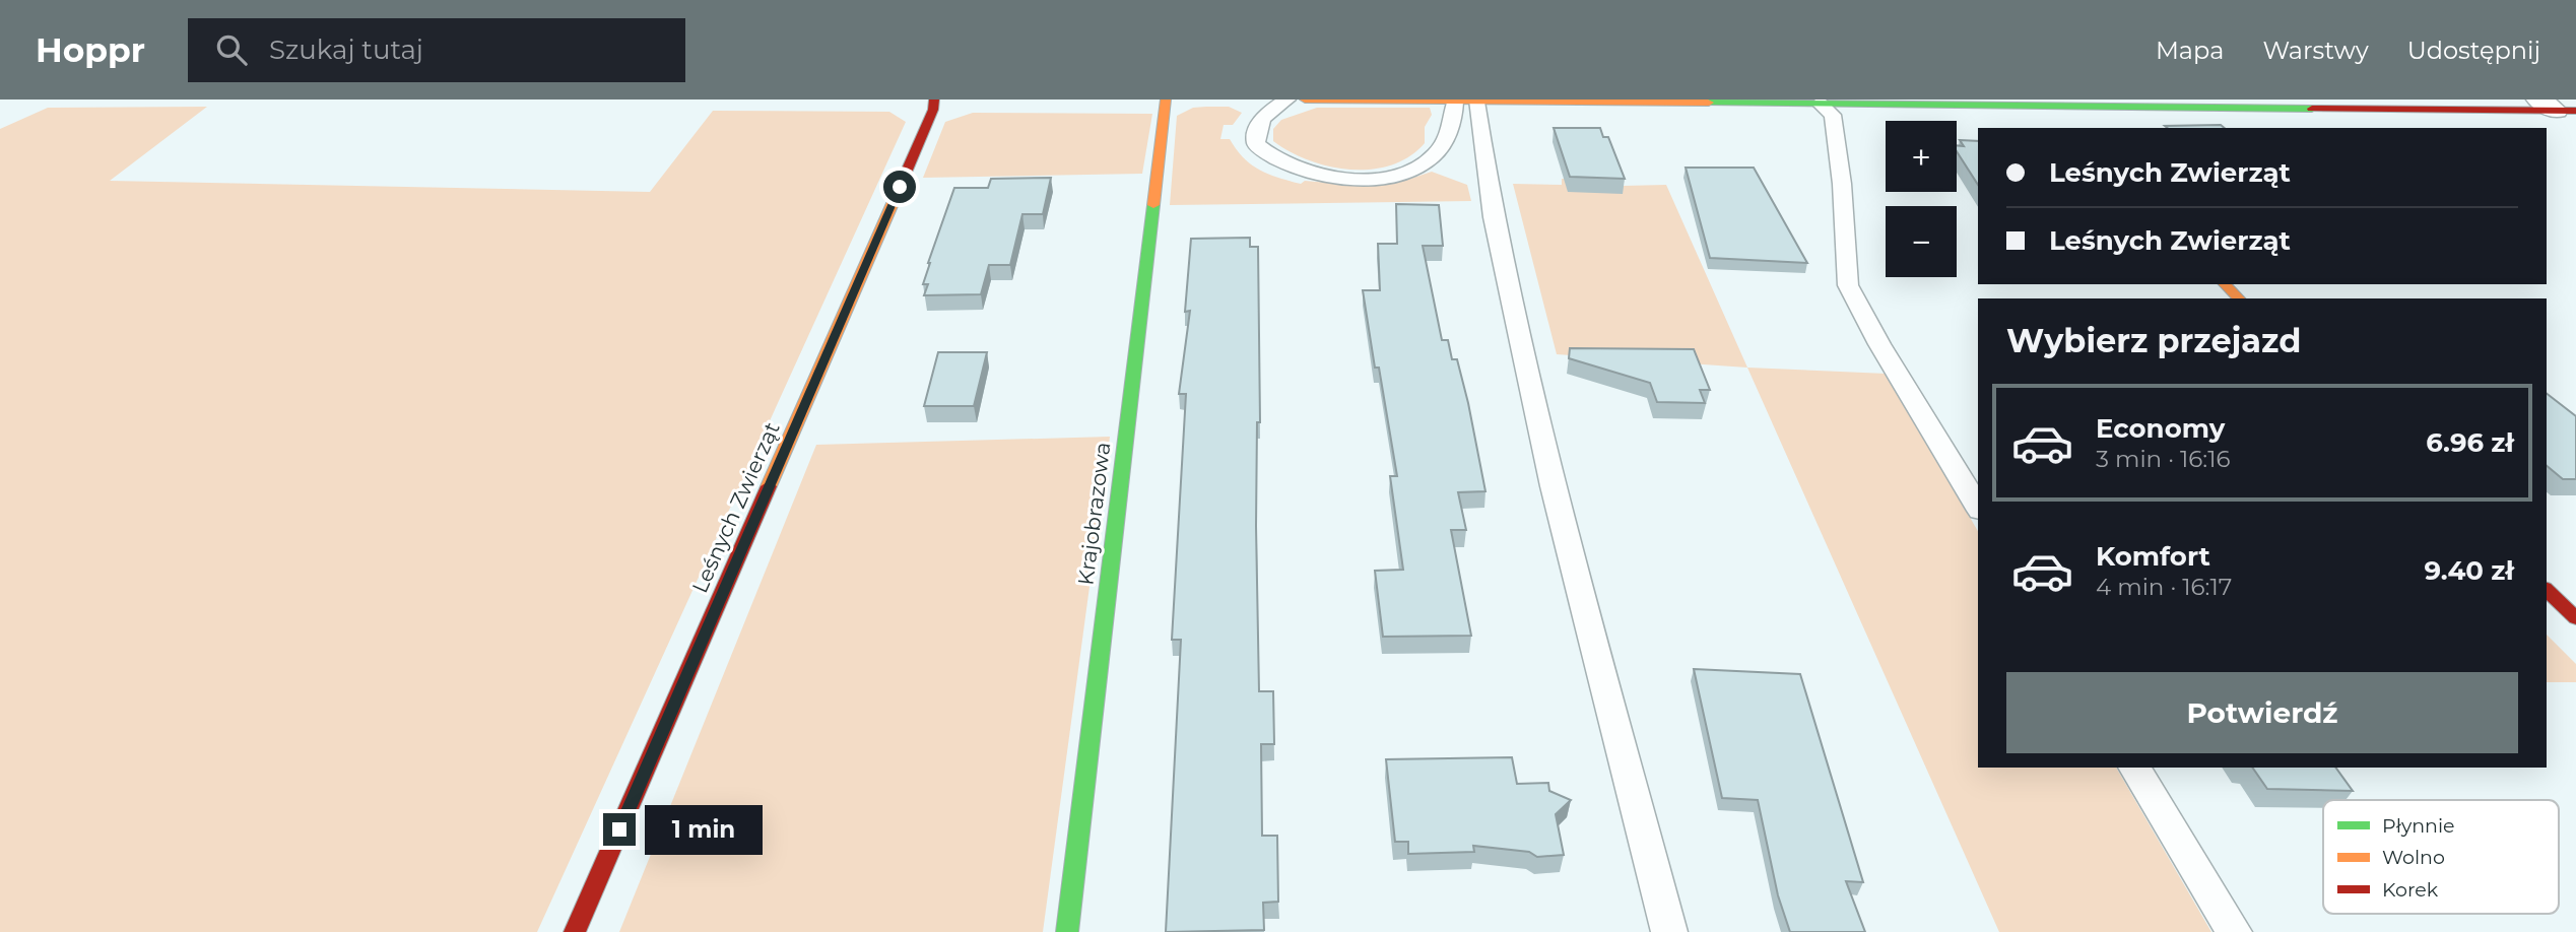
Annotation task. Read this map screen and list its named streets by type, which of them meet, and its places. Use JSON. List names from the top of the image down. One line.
{"streets":{"street":["Leśnych Zwierząt","Krajobrazowa"]},"legend":["Płynnie","Wolno","Korek"],"page":{"header":"Hoppr","search":"Szukaj tutaj","nav":["Mapa","Warstwy","Udostępnij"],"map_buttons":["+","−"],"banner":["Leśnych Zwierząt","Leśnych Zwierząt"],"heading":"Wybierz przejazd","list":[{"name":"Economy","note":"3 min · 16:16","value":"6.96 zł"},{"name":"Komfort","note":"4 min · 16:17","value":"9.40 zł"}],"buttons":"Potwierdź","bubble":"1 min"}}
